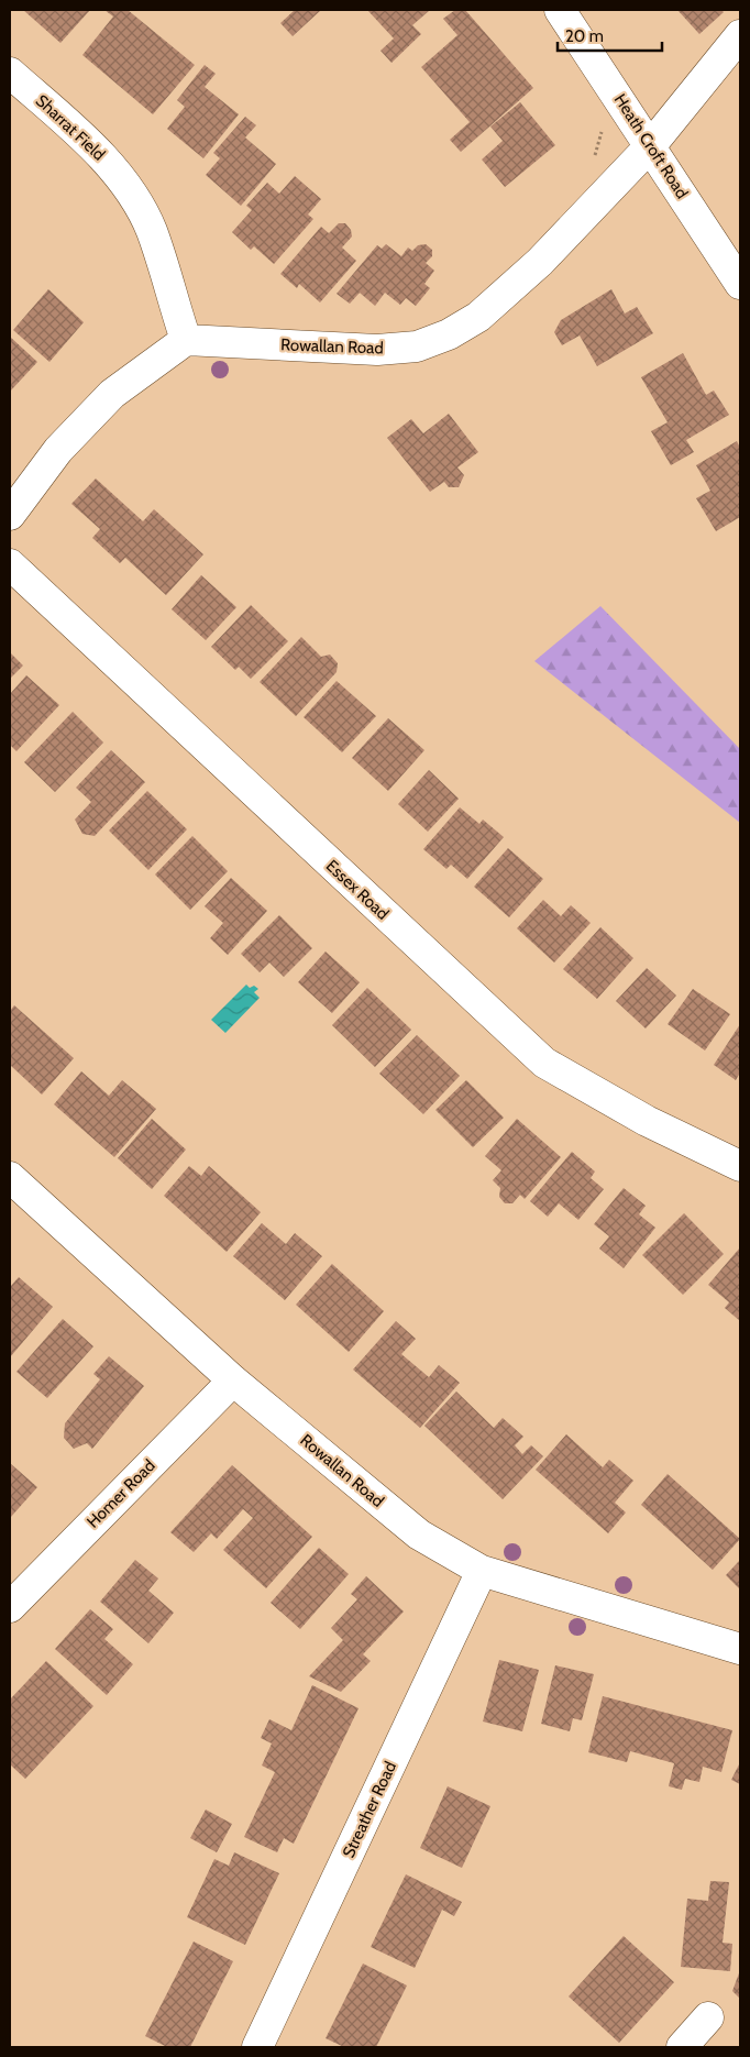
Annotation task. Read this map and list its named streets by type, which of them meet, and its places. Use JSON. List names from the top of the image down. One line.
{"streets":{"street":["Sharrat Field","Heath Croft Road","Rowallan Road","Essex Road","Homer Road","Streather Road"]},"crossings":[["Sharrat Field","Rowallan Road"],["Heath Croft Road","Rowallan Road"],["Rowallan Road","Homer Road"],["Rowallan Road","Streather Road"]],"scale_bar":"20 m"}
